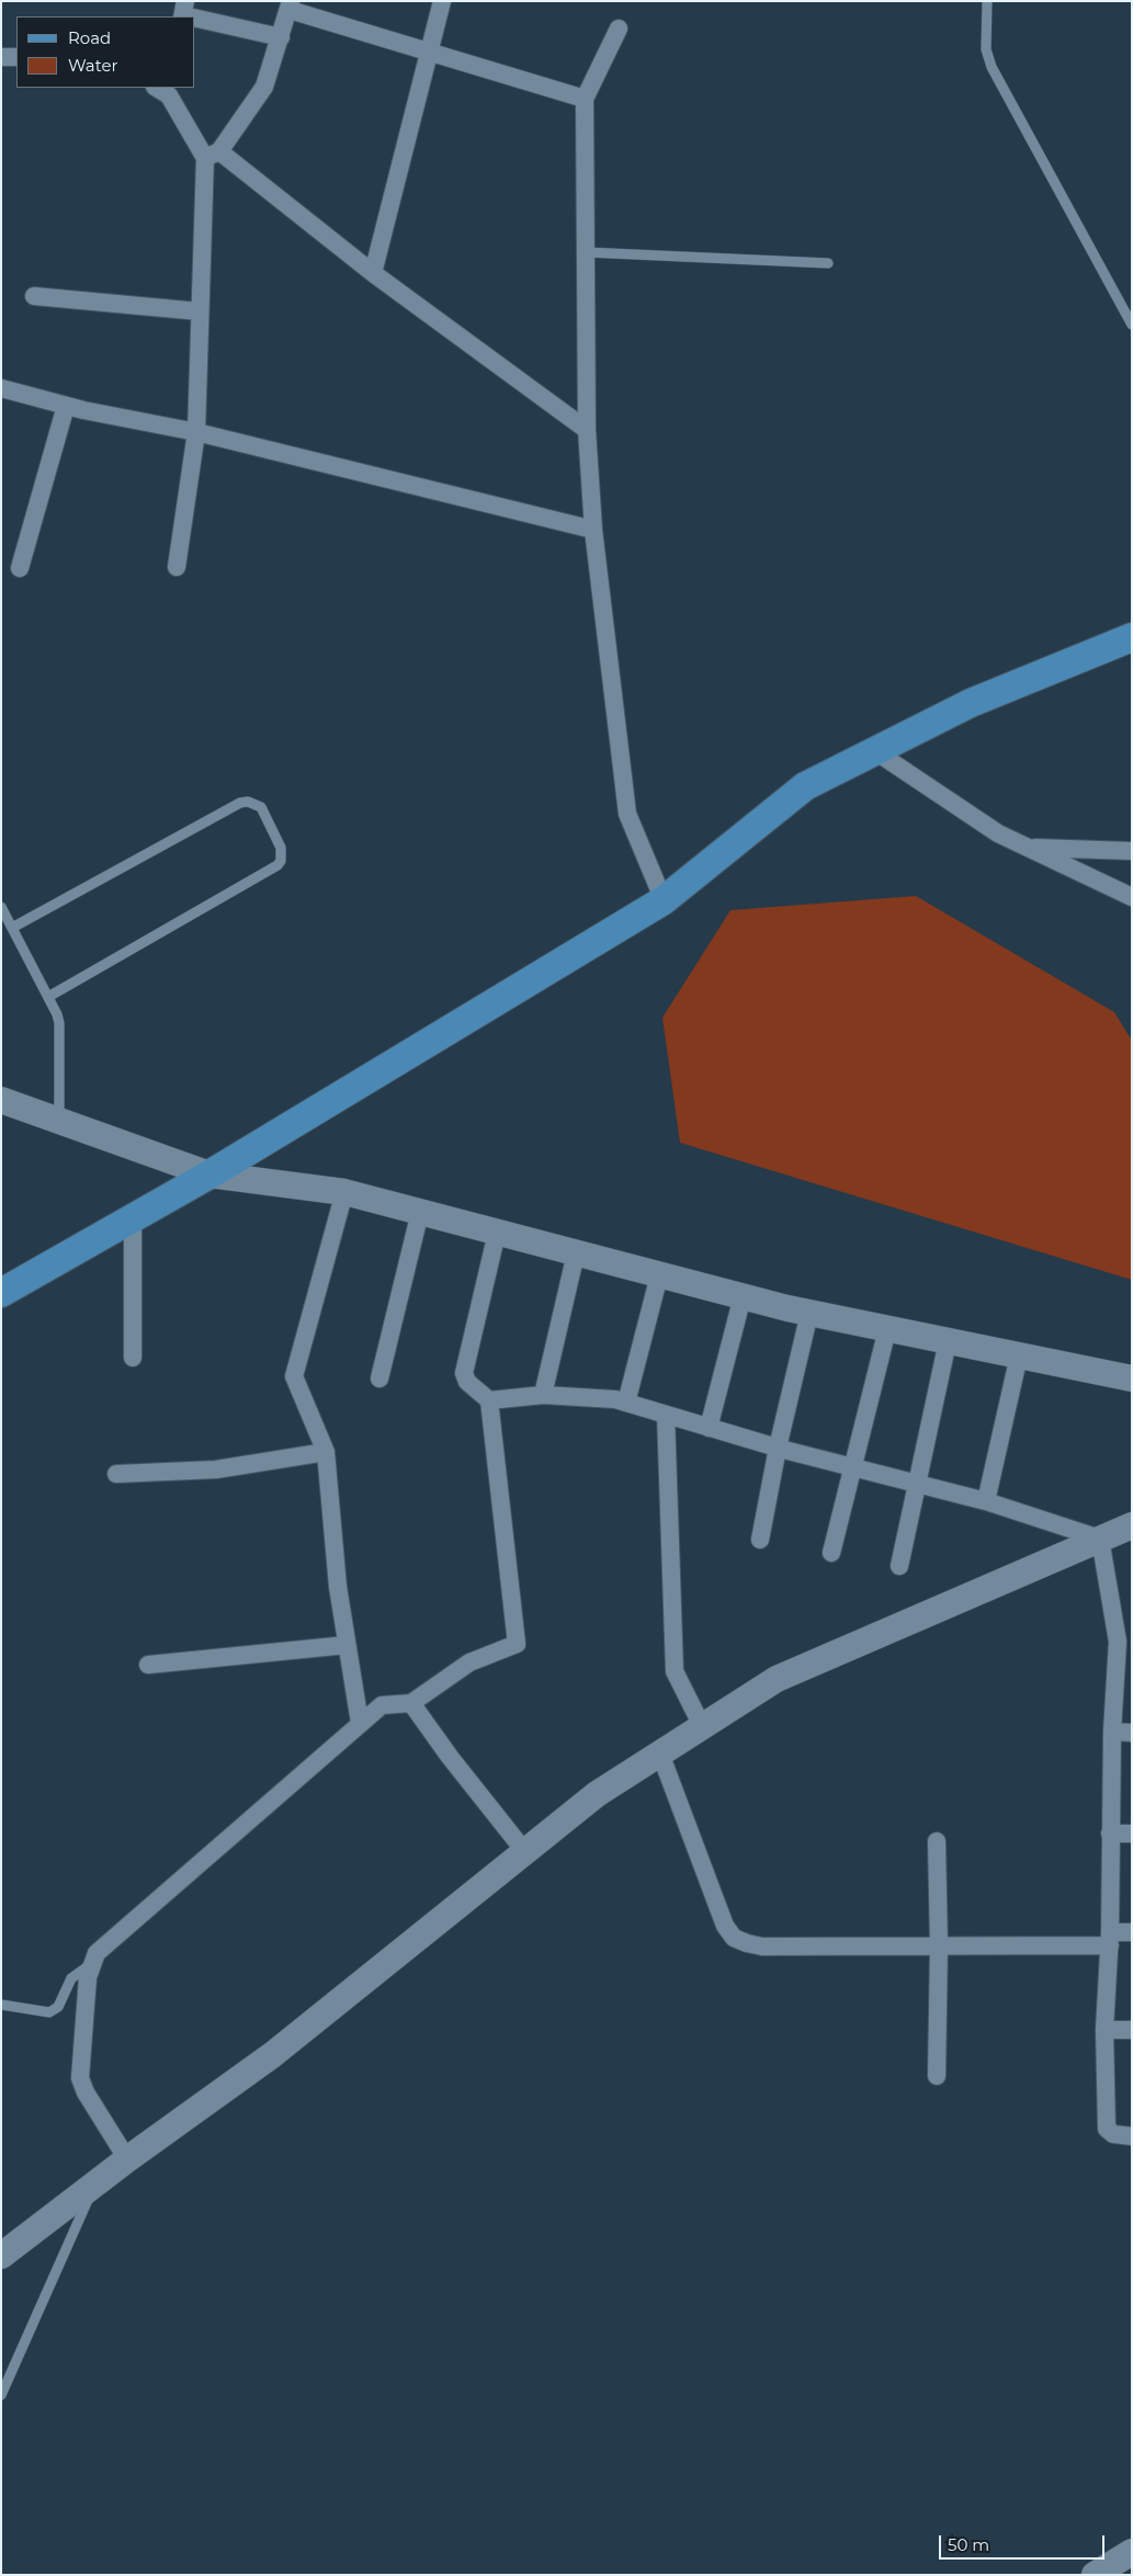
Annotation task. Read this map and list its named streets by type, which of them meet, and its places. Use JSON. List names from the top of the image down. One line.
{"legend":["Road","Water"],"scale_bar":"50 m"}
